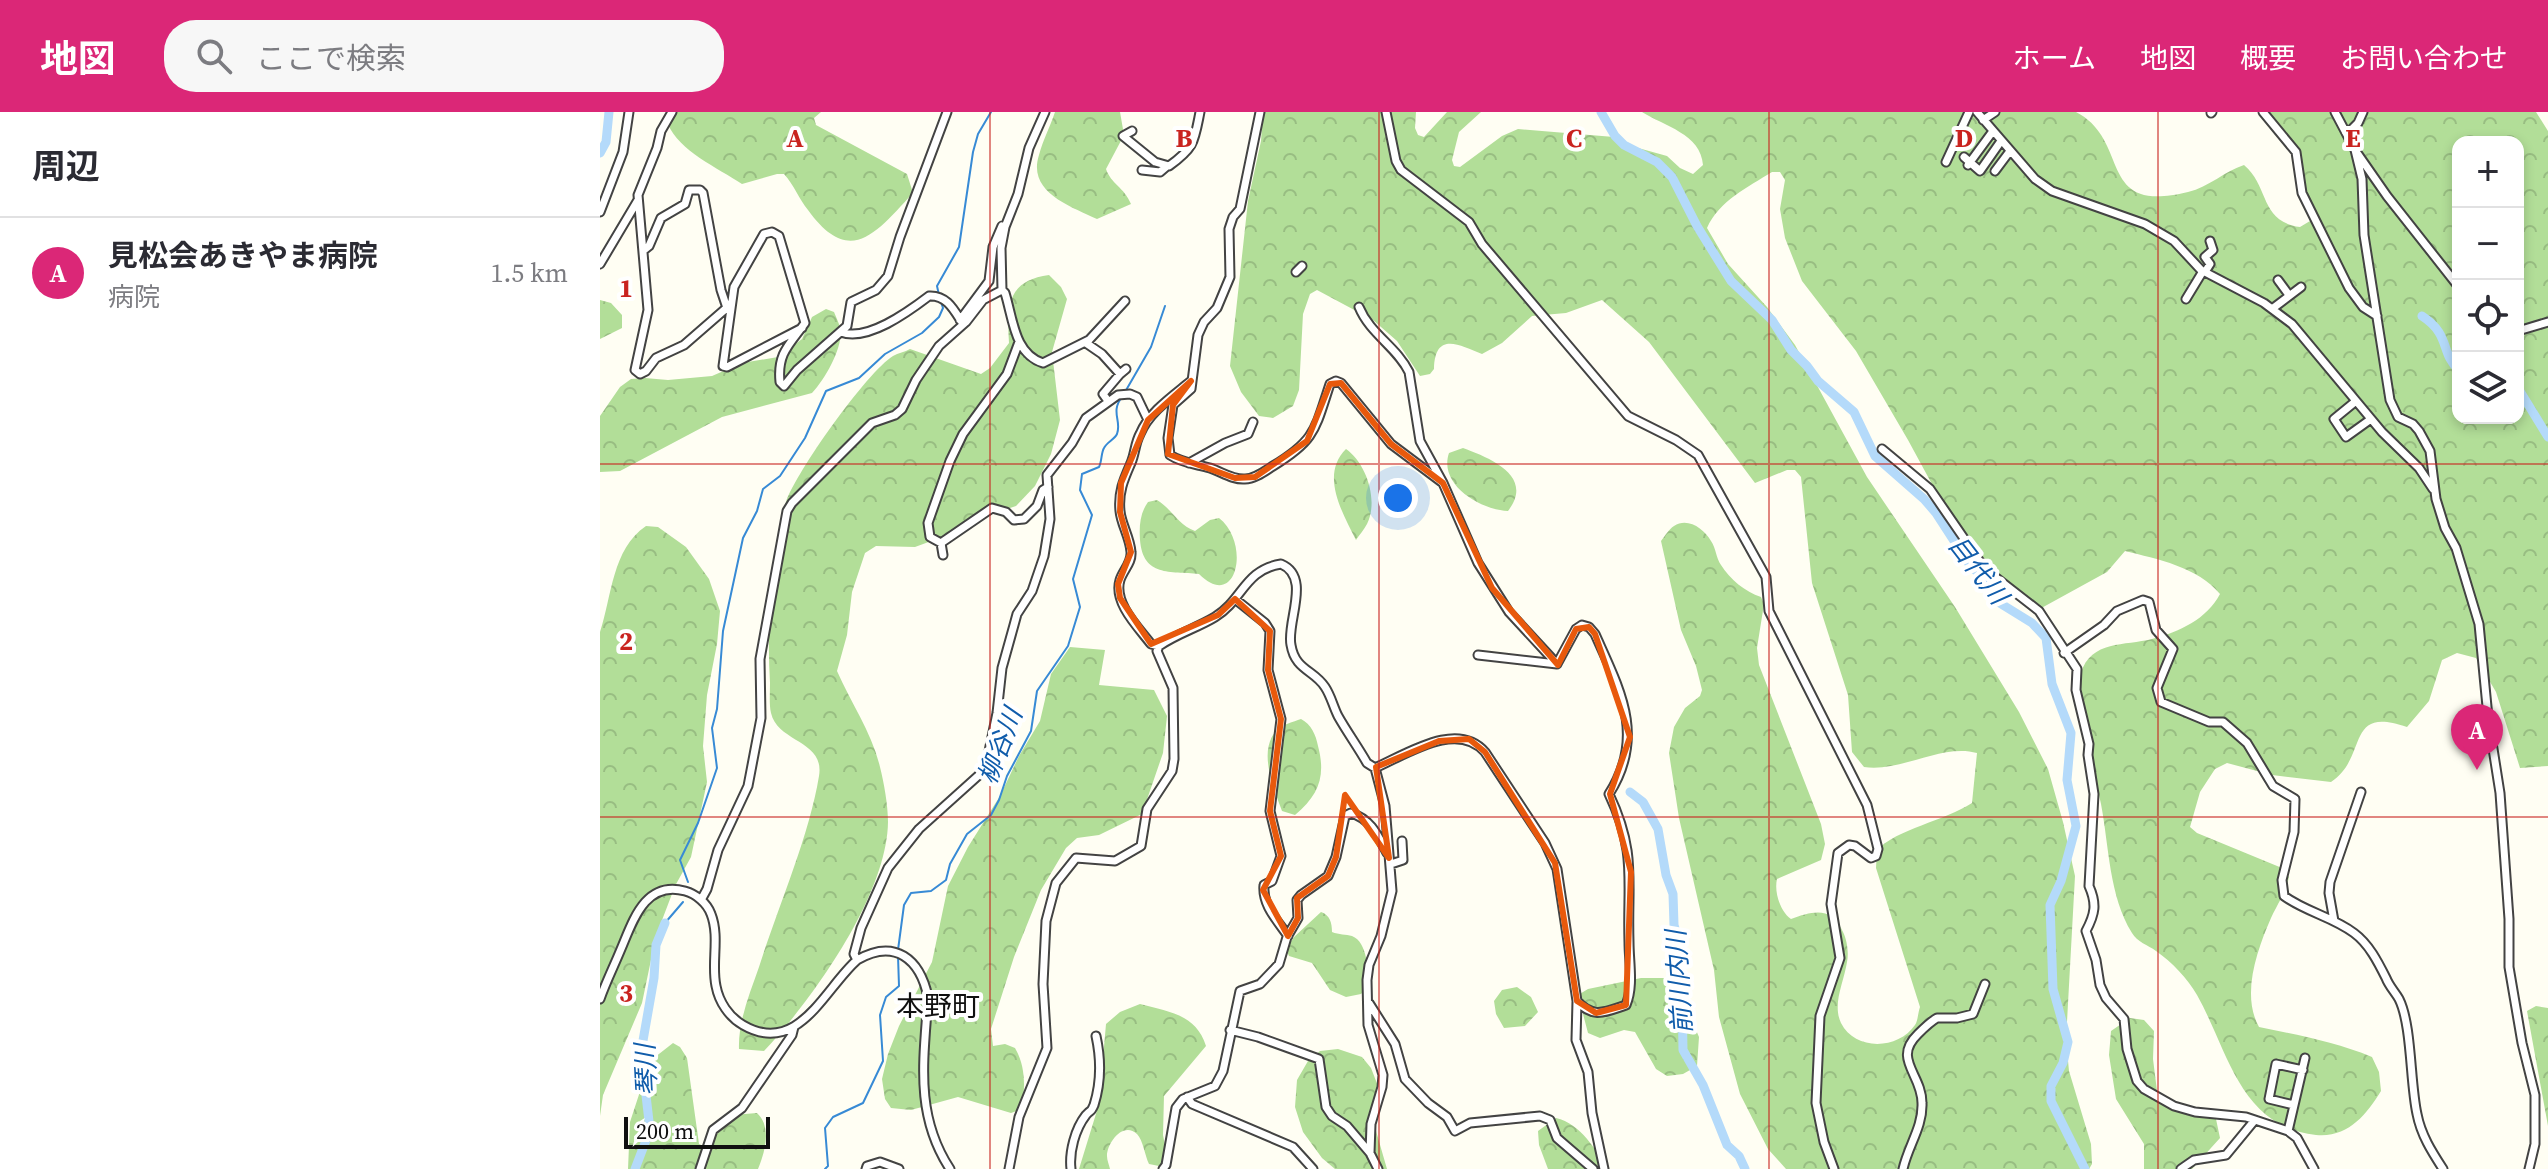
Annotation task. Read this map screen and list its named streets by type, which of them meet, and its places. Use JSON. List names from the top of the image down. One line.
{"districts":["本野町"],"water":["目代川","柳谷川","前川内川","琴川"],"scale_bar":"200 m","page":{"header":"地図","search":"ここで検索","nav":["ホーム","地図","概要","お問い合わせ"],"heading":"周辺","map_buttons":["+","−"],"list":[{"mark":"A","name":"見松会あきやま病院","note":"病院","value":"1.5 km"}],"pins":"A","scale":"200 m"},"grid":{"columns":["A","B","C","D","E"],"rows":["1","2","3"]}}
